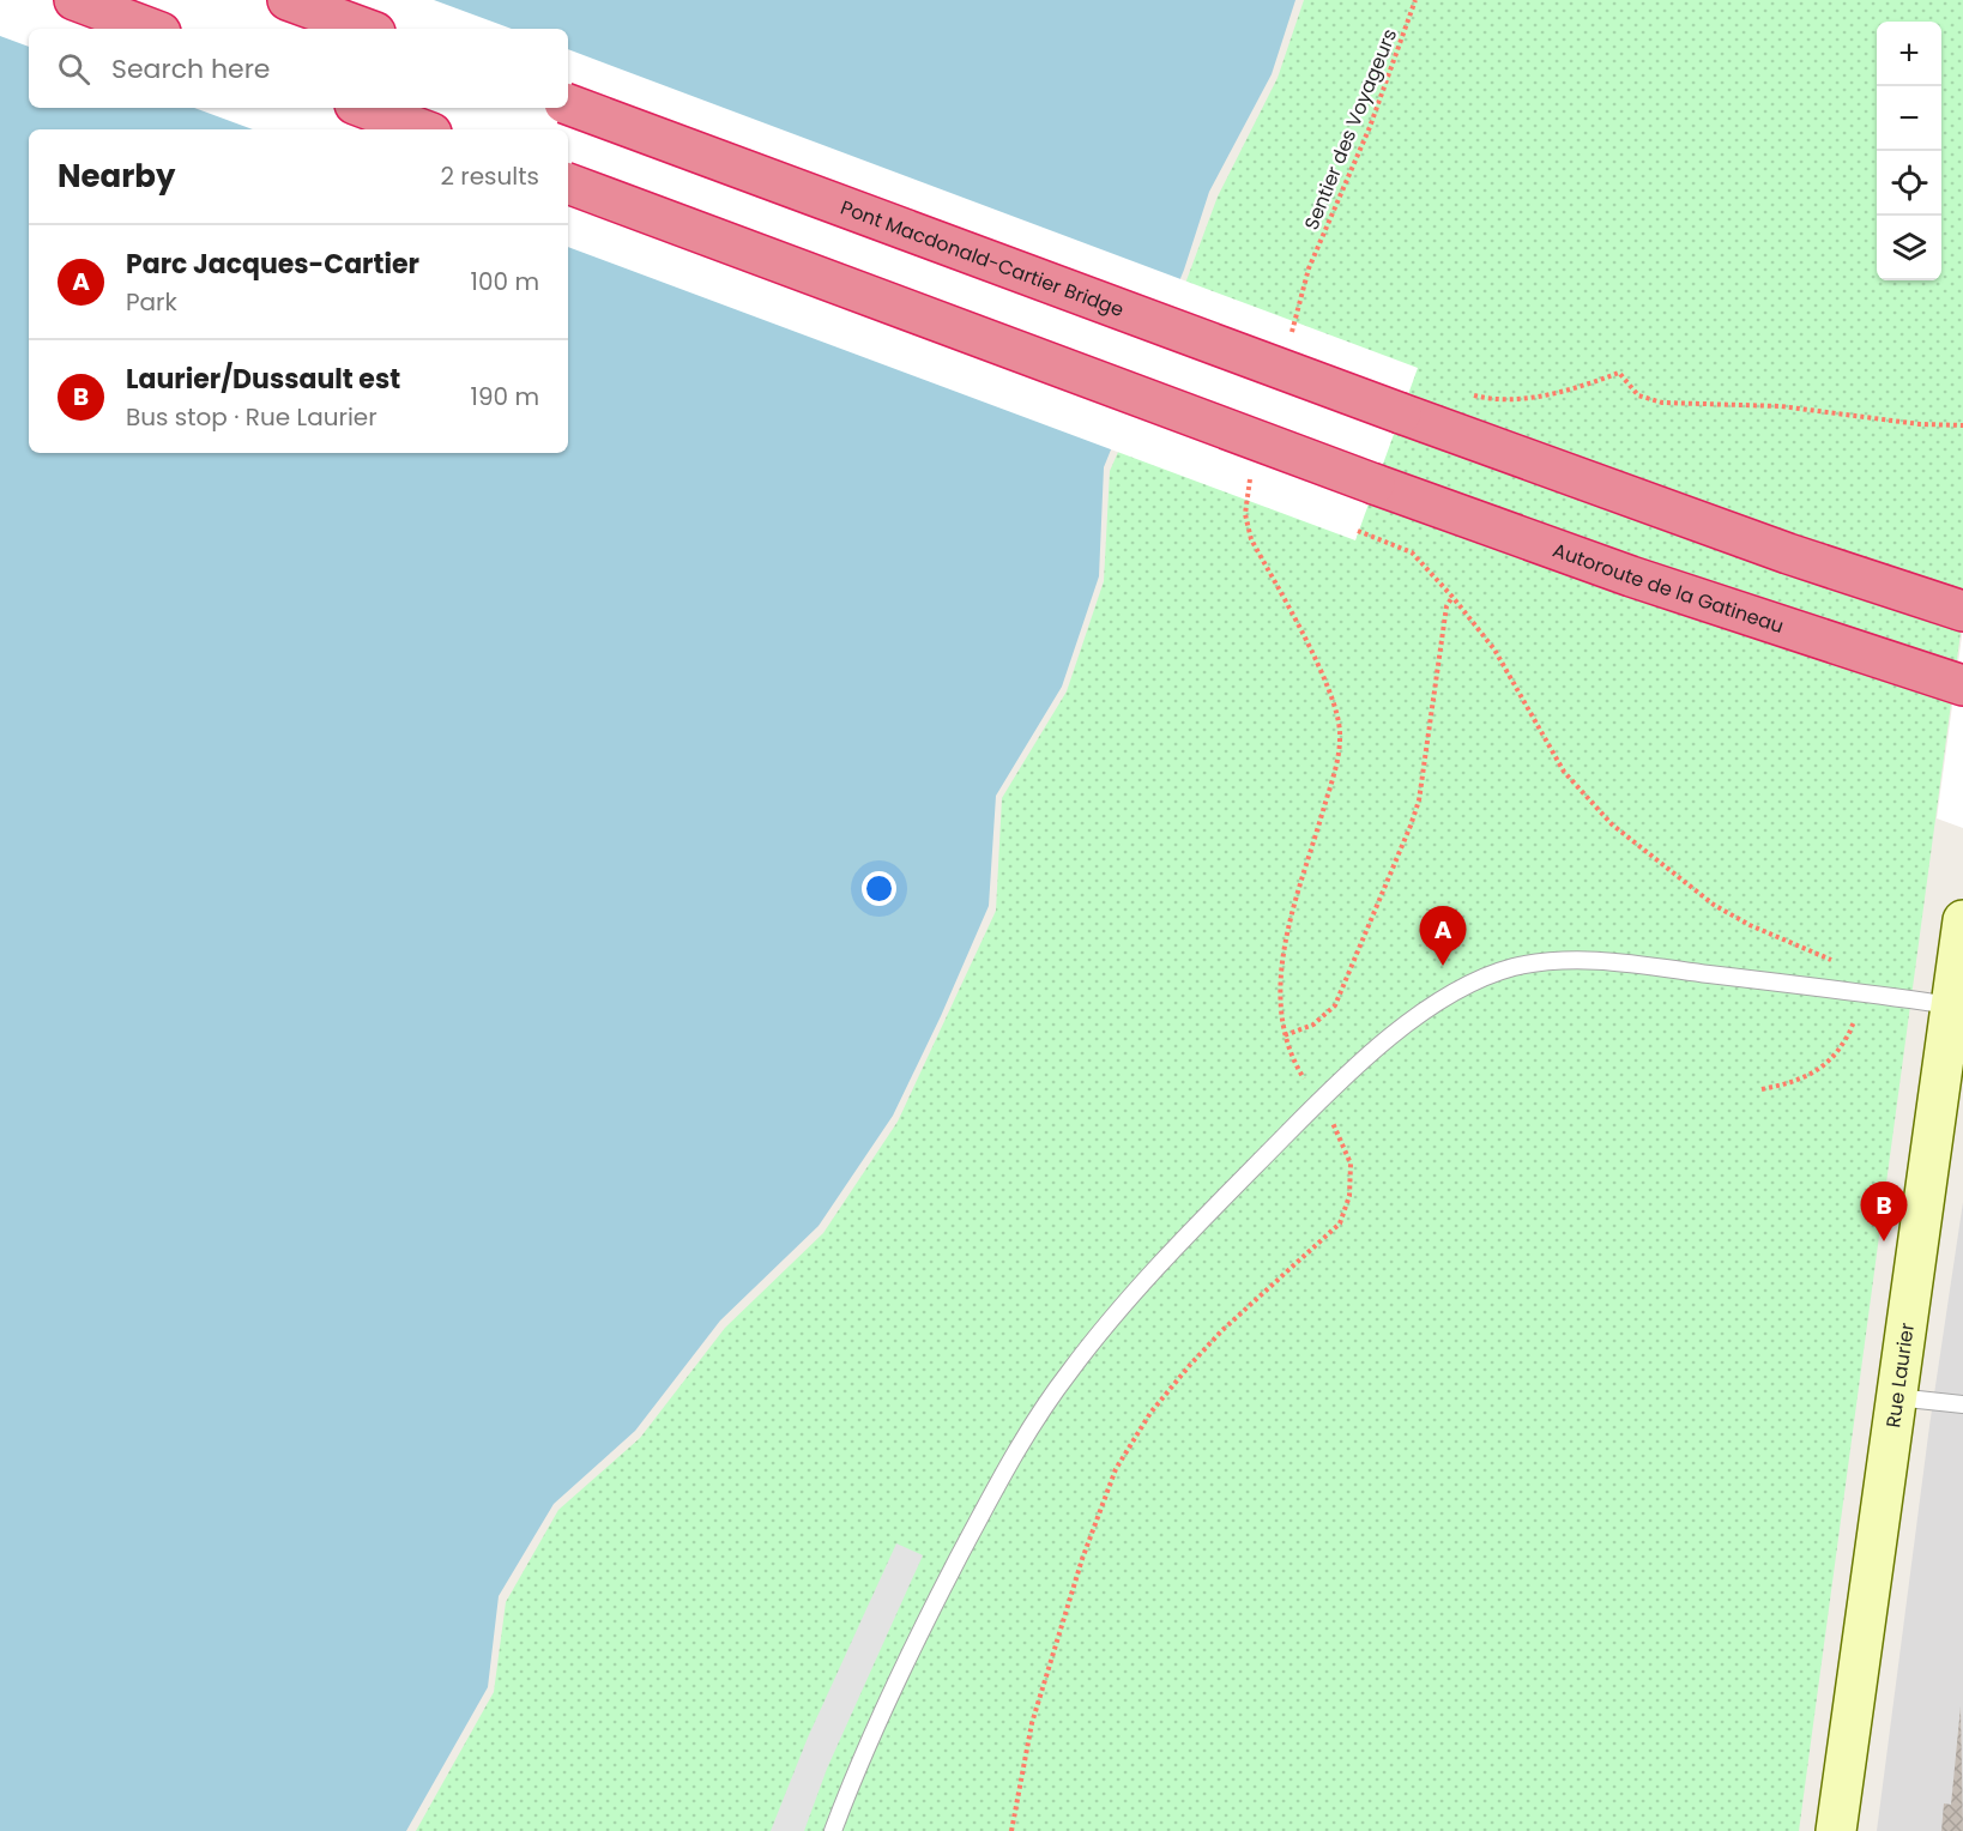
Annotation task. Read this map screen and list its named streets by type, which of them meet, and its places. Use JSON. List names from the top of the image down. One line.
{"streets":{"highway":["Pont Macdonald-Cartier Bridge","Autoroute de la Gatineau"],"street":["Rue Laurier"],"path":["Sentier des Voyageurs"]},"page":{"map_buttons":["+","−"],"search":"Search here","heading":["Nearby","2 results"],"list":[{"mark":"A","name":"Parc Jacques-Cartier","note":"Park","value":"100 m"},{"mark":"B","name":"Laurier/Dussault est","note":"Bus stop · Rue Laurier","value":"190 m"}],"pins":["A","B"]}}
